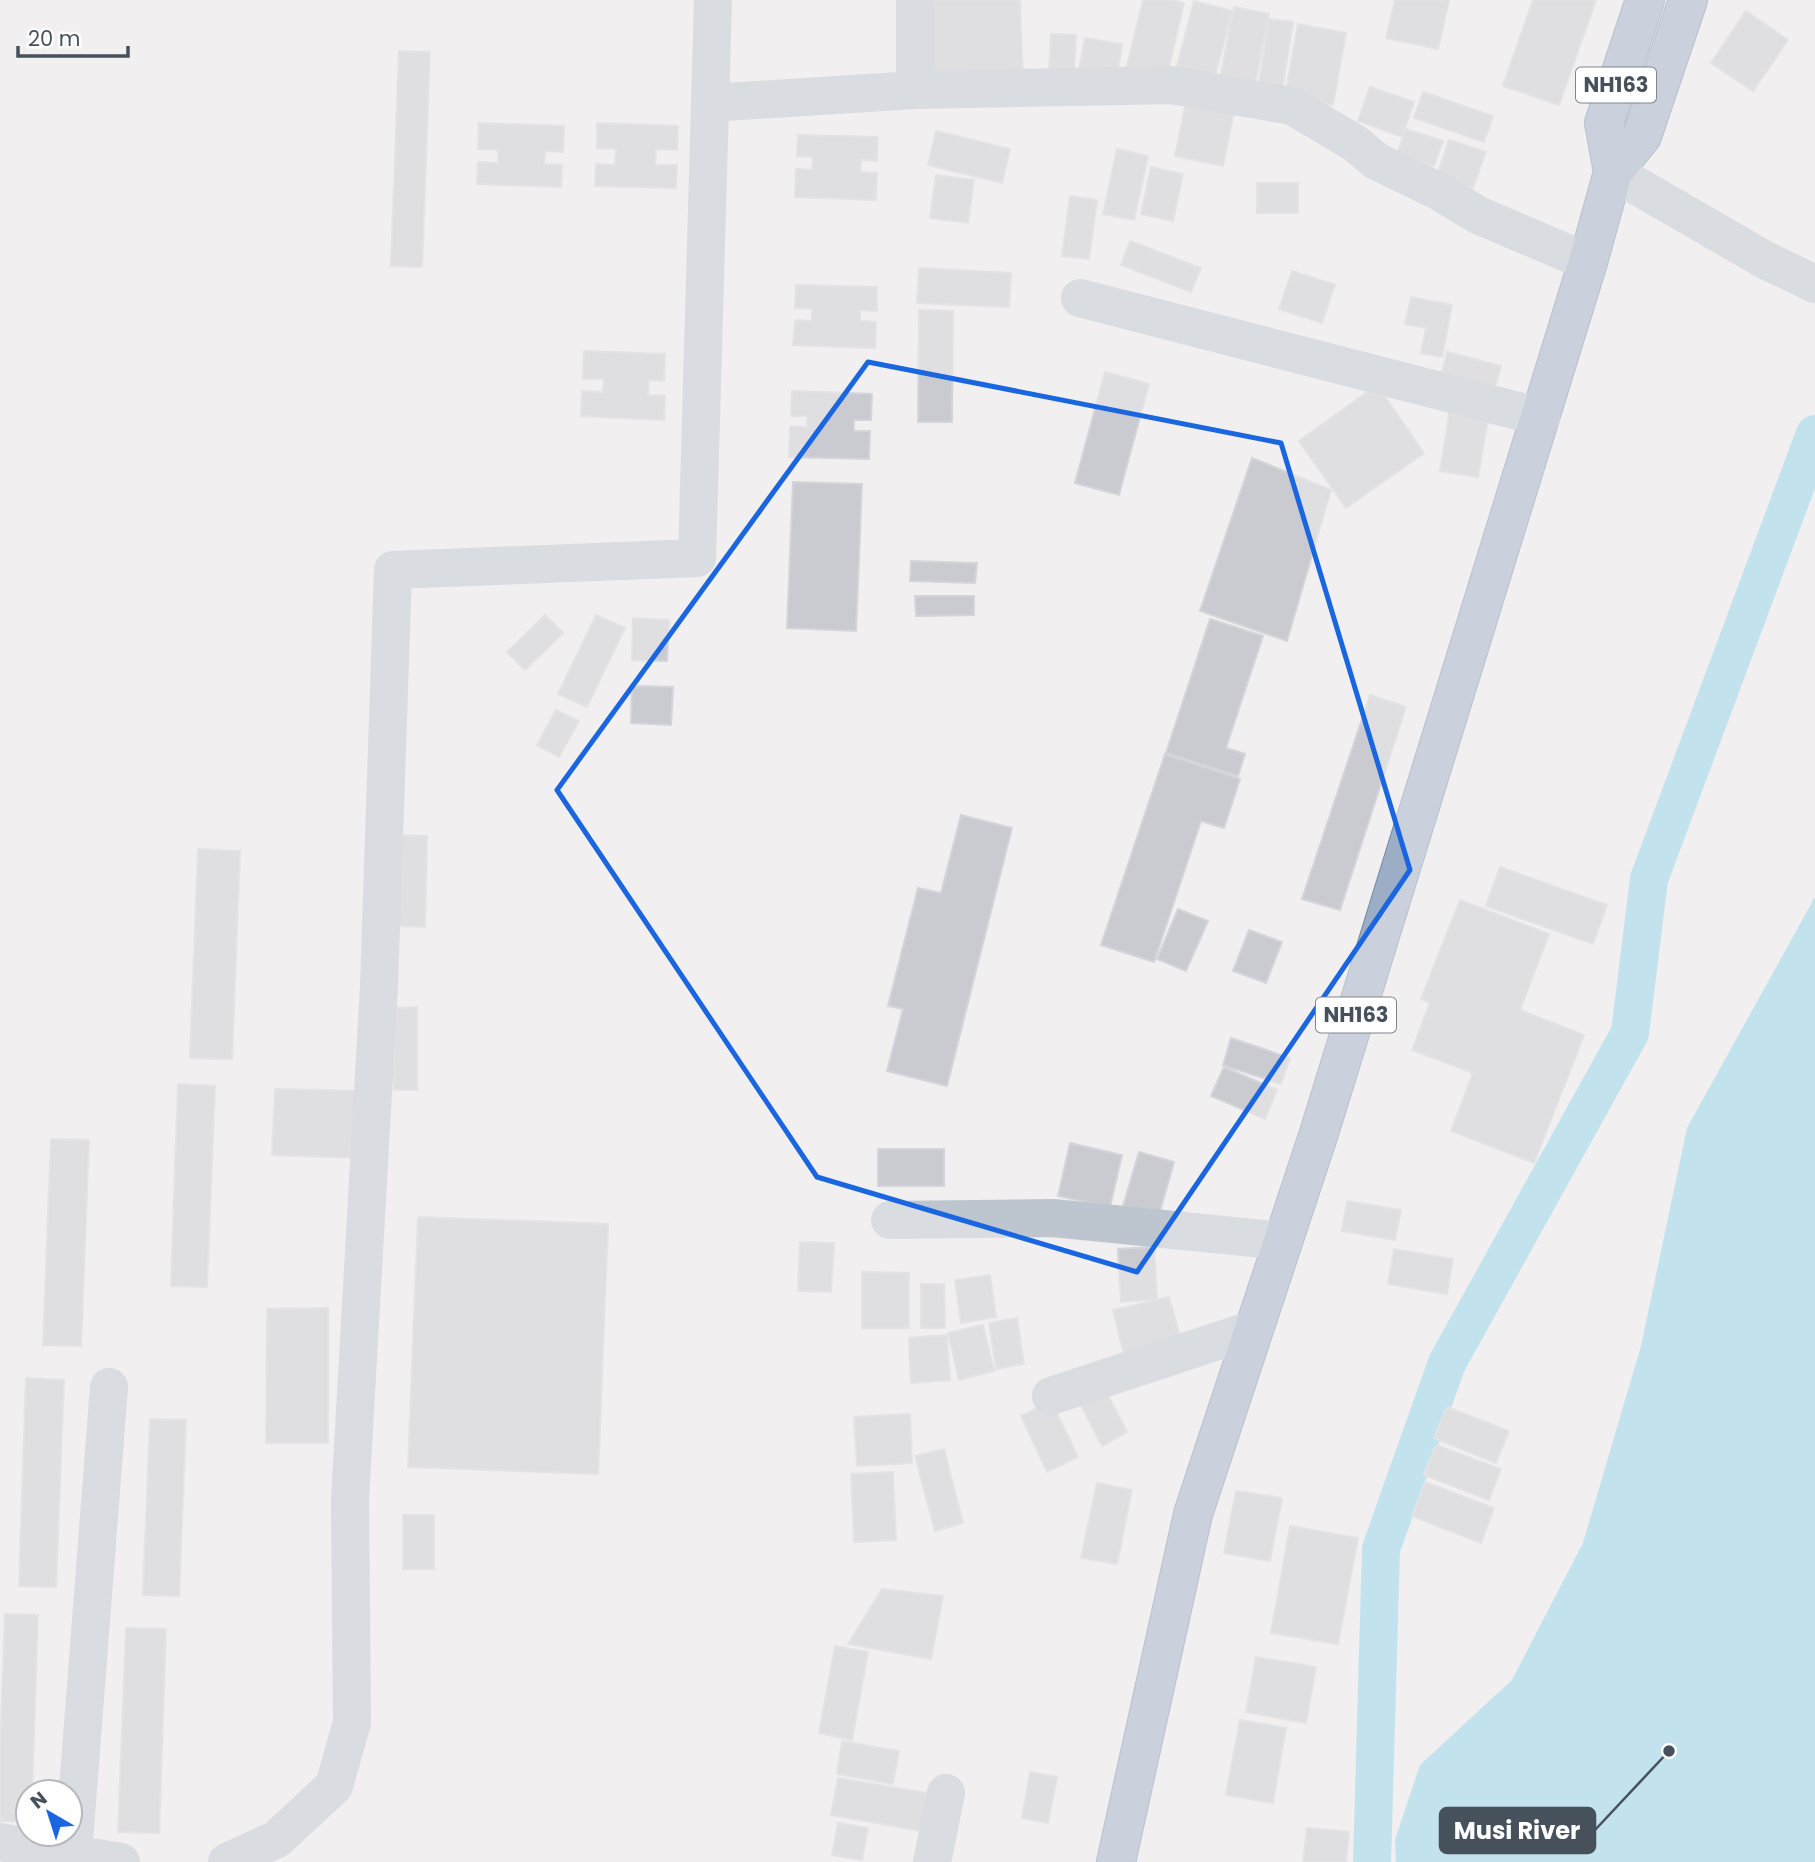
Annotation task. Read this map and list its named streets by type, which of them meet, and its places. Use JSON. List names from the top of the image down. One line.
{"streets":{"highway":["NH163"]},"places":["Musi River"],"scale_bar":"20 m","north":"top left"}
